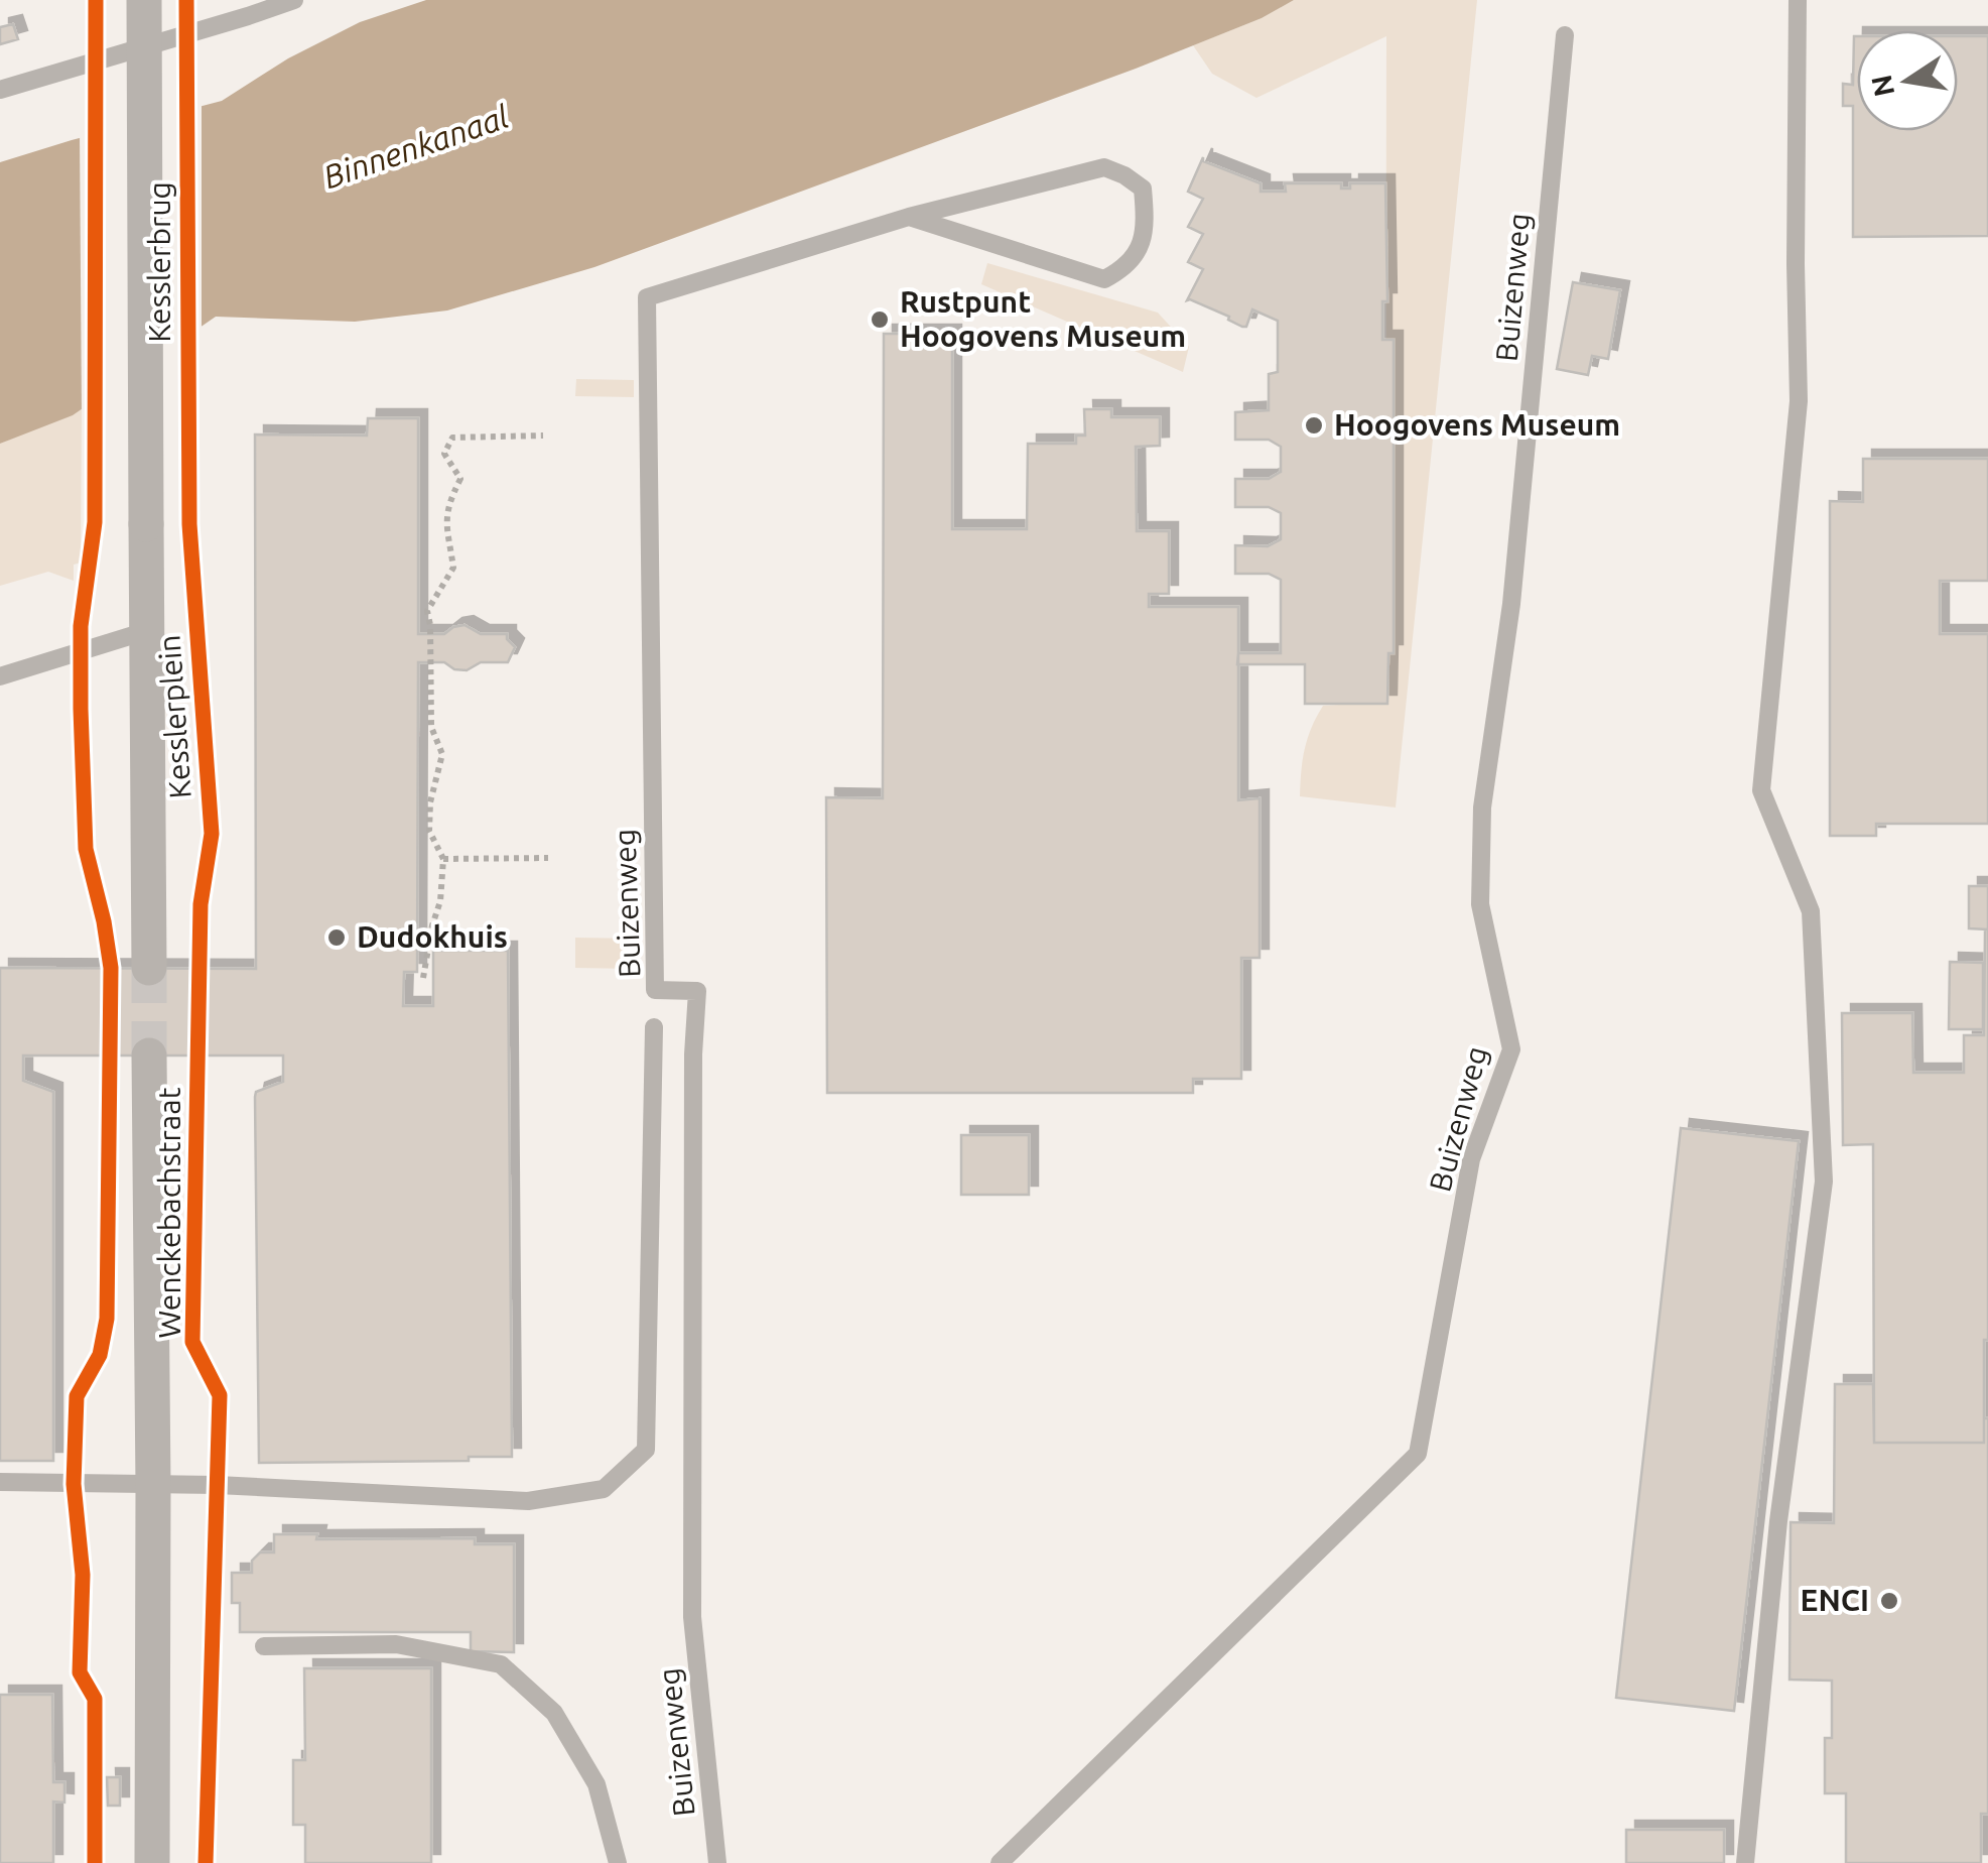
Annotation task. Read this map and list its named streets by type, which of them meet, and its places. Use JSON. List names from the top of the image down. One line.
{"streets":{"street":["Kesslerbrug","Wenckebachstraat"],"lane":["Buizenweg","Kesslerplein"]},"crossings":[["Kesslerbrug","Kesslerplein"]],"water":["Binnenkanaal"],"places":["Rustpunt Hoogovens Museum","Hoogovens Museum","Dudokhuis","ENCI"],"north":"left"}
